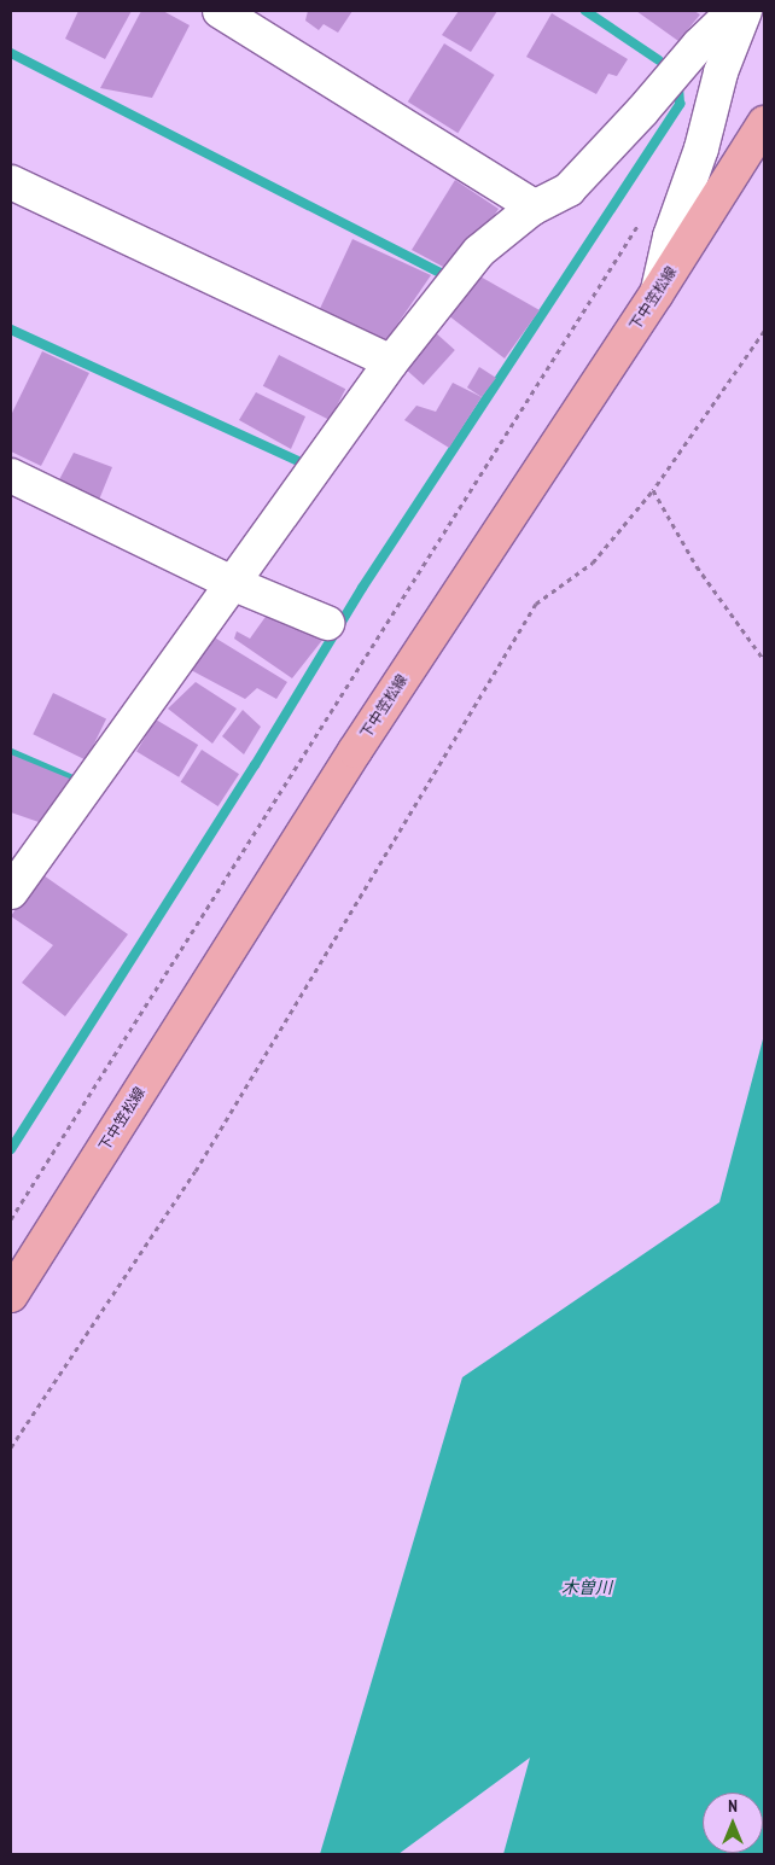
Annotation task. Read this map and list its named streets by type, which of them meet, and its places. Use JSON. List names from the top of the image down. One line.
{"streets":{"main road":["下中笠松線"]},"water":["木曽川"],"north":"top"}
